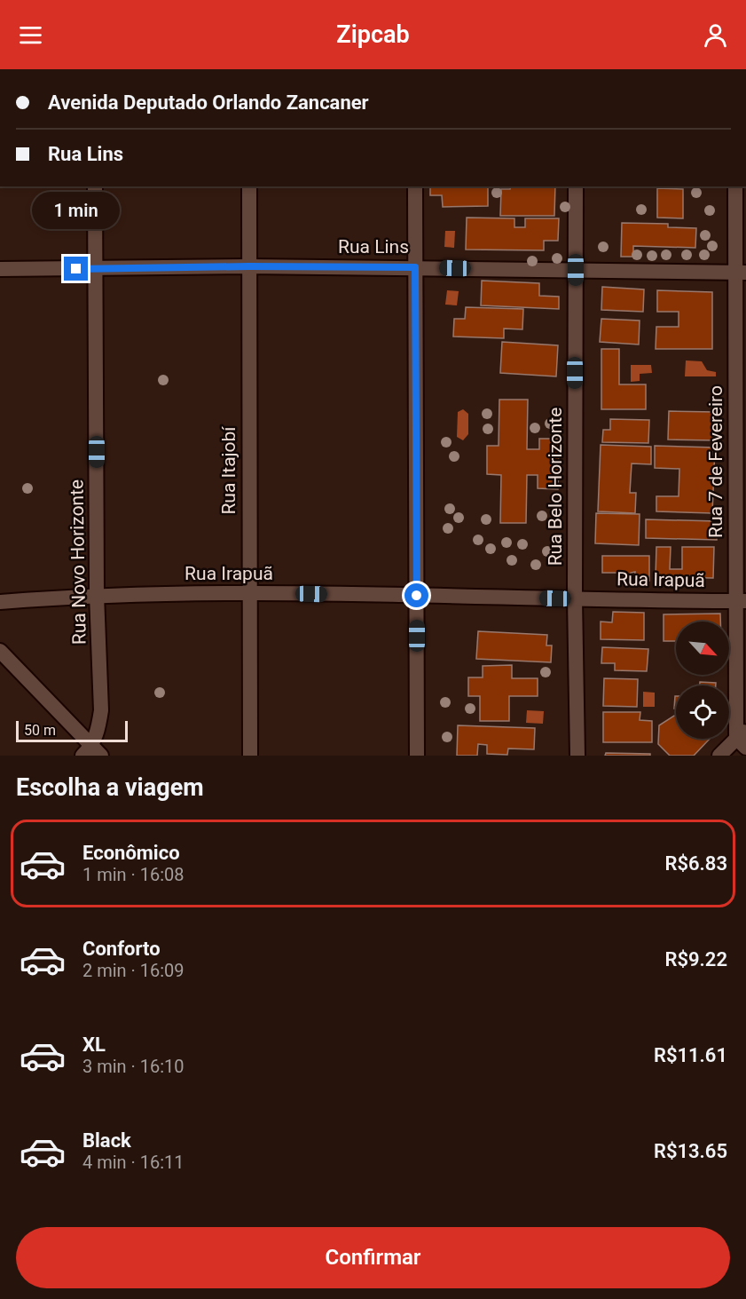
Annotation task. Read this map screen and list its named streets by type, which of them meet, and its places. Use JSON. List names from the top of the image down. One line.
{"streets":{"street":["Rua Lins","Rua 7 de Fevereiro","Rua Itajobí","Rua Belo Horizonte","Rua Novo Horizonte","Rua Irapuã"]},"crossings":[["Rua Lins","Rua 7 de Fevereiro"],["Rua Lins","Rua Itajobí"],["Rua Lins","Rua Belo Horizonte"],["Rua Lins","Rua Novo Horizonte"],["Rua 7 de Fevereiro","Rua Irapuã"],["Rua Itajobí","Rua Irapuã"],["Rua Belo Horizonte","Rua Irapuã"],["Rua Novo Horizonte","Rua Irapuã"]],"scale_bar":"50 m","north":"bottom right","page":{"header":"Zipcab","banner":["Avenida Deputado Orlando Zancaner","Rua Lins"],"bubble":"1 min","scale":"50 m","heading":"Escolha a viagem","list":[{"name":"Econômico","note":"1 min · 16:08","value":"R$6.83"},{"name":"Conforto","note":"2 min · 16:09","value":"R$9.22"},{"name":"XL","note":"3 min · 16:10","value":"R$11.61"},{"name":"Black","note":"4 min · 16:11","value":"R$13.65"}],"buttons":"Confirmar"}}
